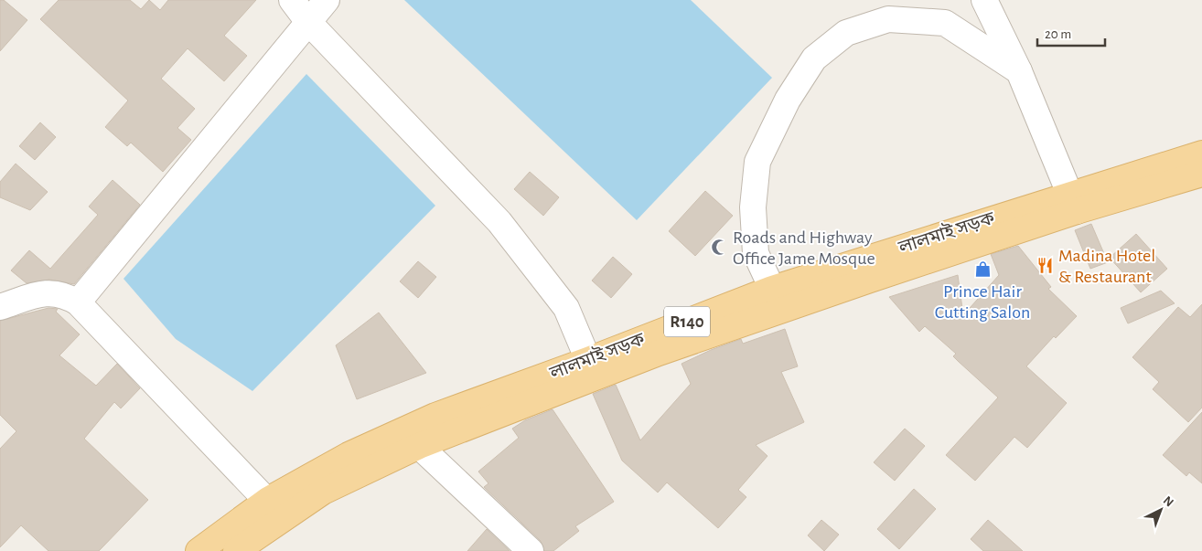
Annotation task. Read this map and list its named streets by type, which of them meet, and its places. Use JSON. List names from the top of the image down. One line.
{"streets":{"main road":["লালমাই সড়ক","R140"]},"places":{"mosque":["Roads and Highway Office Jame Mosque"],"restaurant":["Madina Hotel & Restaurant"],"shop":["Prince Hair Cutting Salon"]},"scale_bar":"20 m","north":"top right"}
